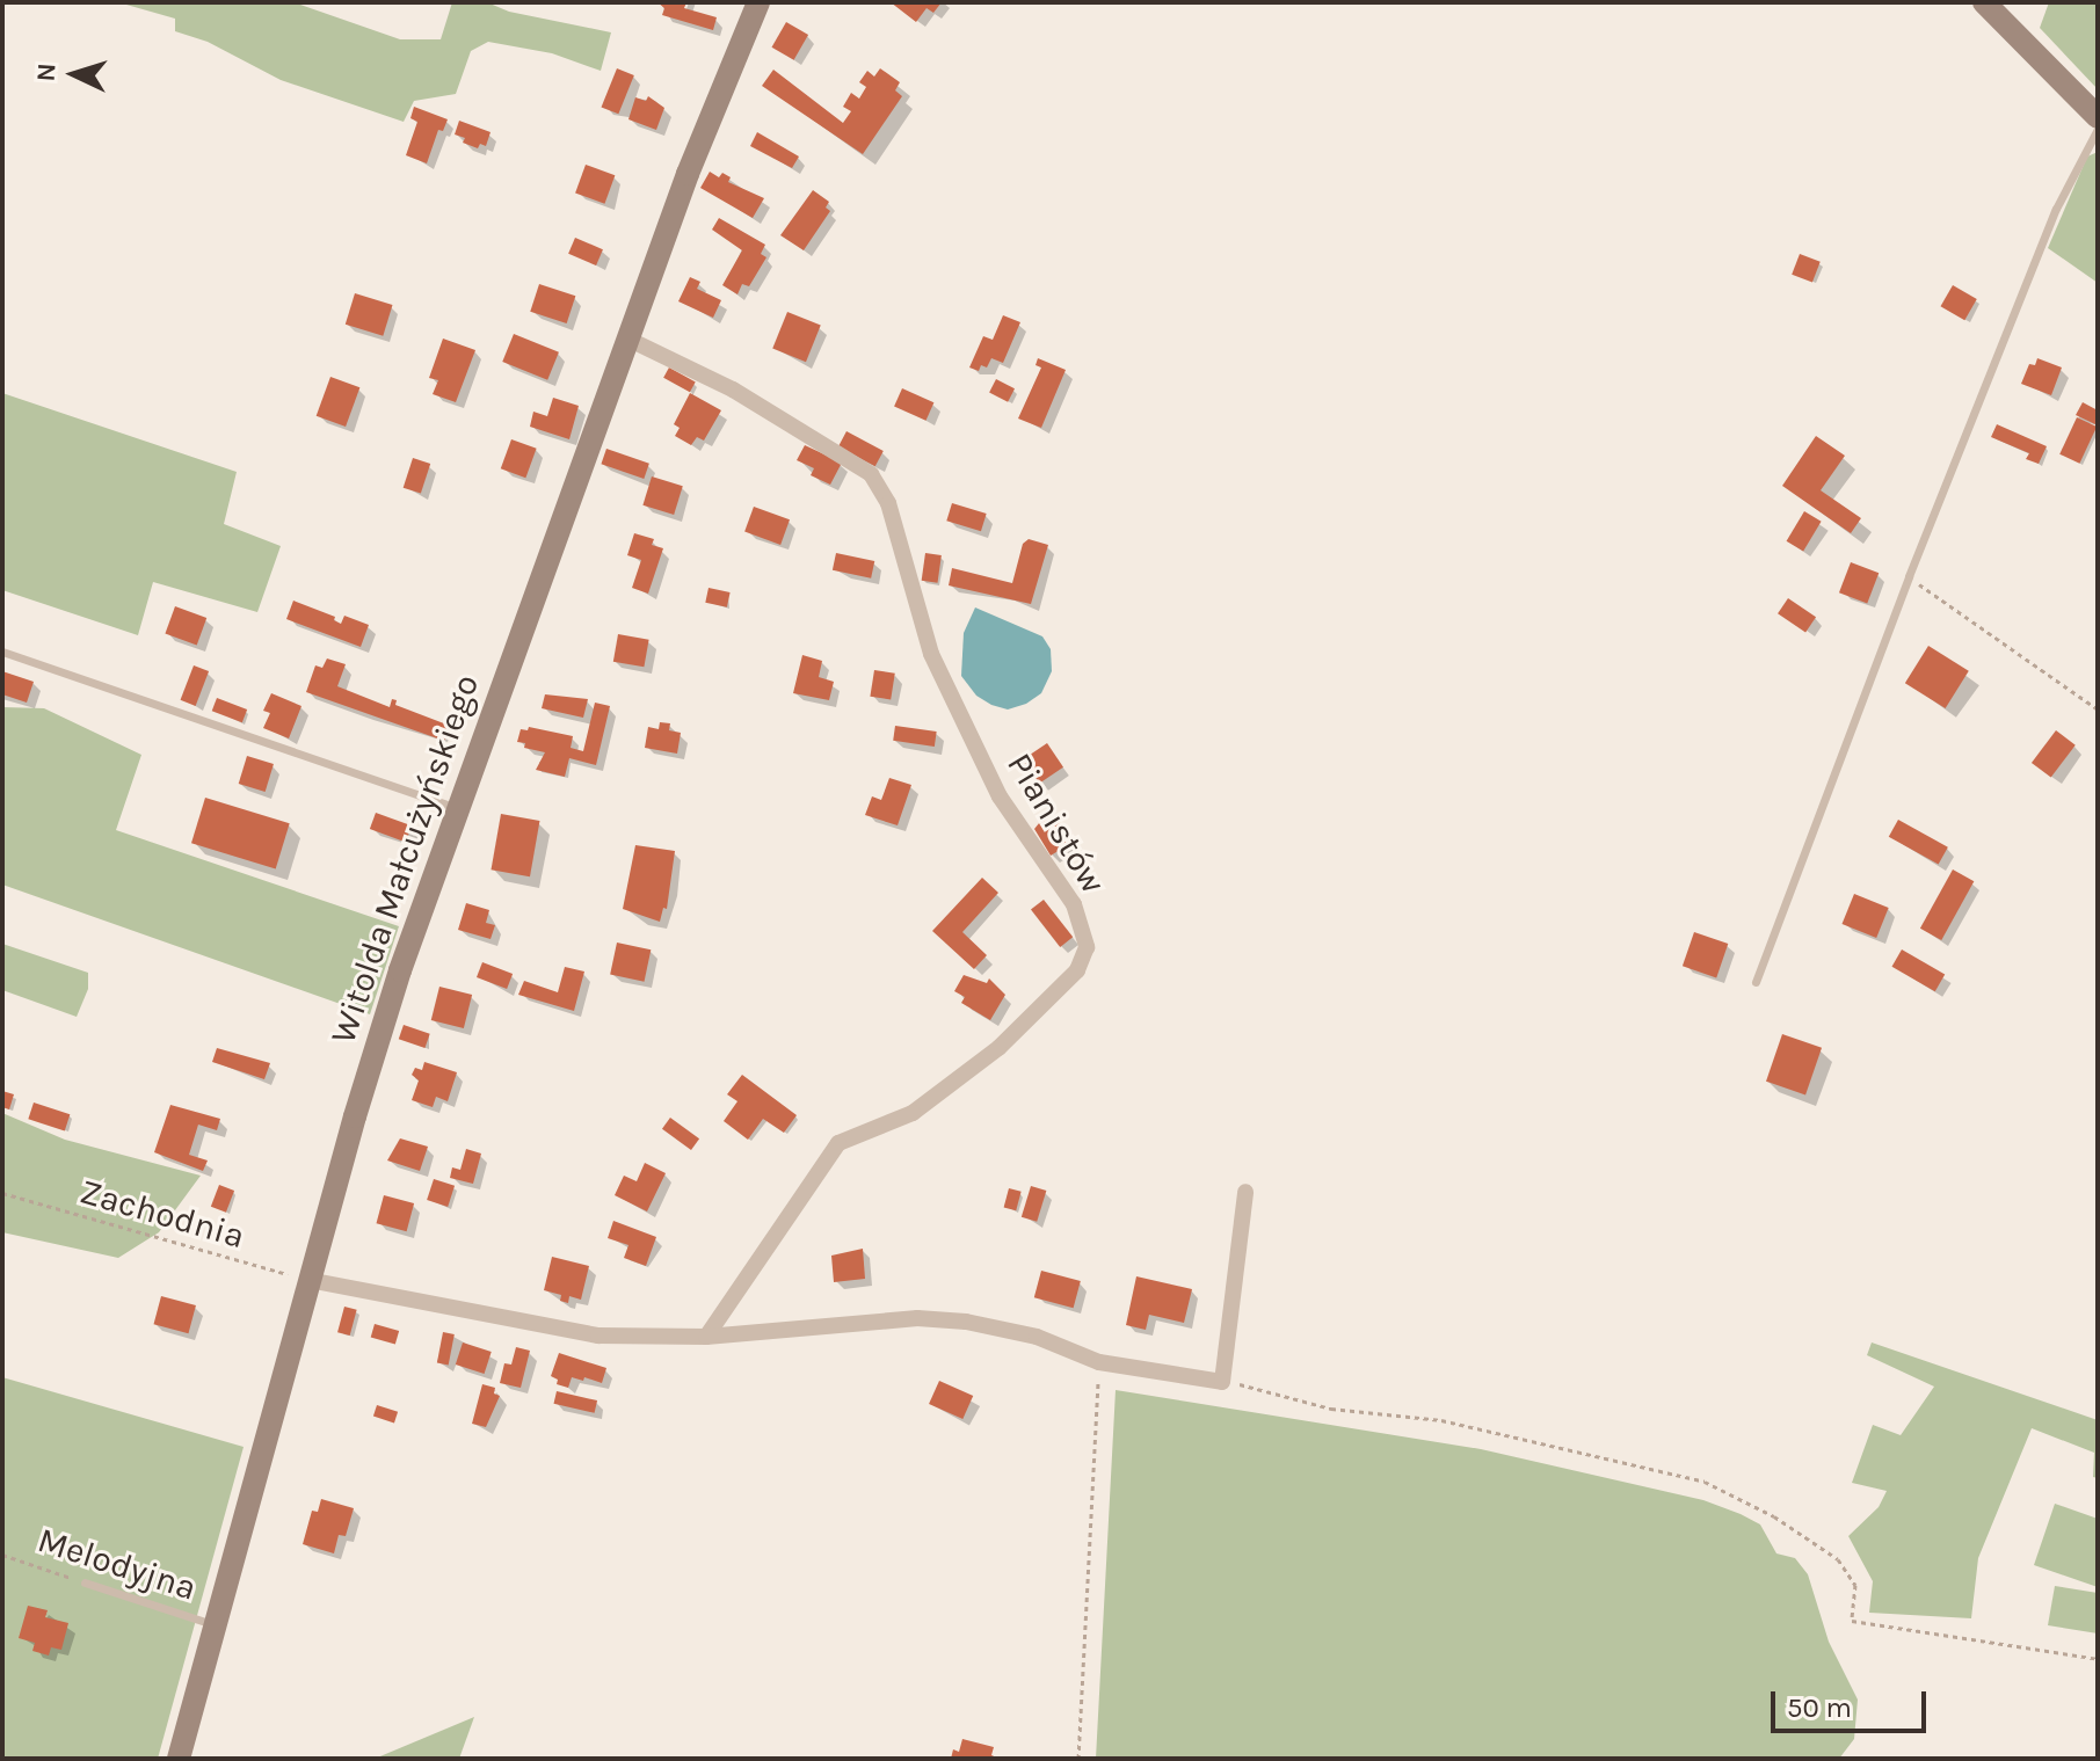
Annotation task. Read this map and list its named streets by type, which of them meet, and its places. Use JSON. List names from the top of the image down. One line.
{"streets":{"street":["Pianistów","Witolda Małcużyńskiego"],"lane":["Melodyjna"],"path":["Zachodnia"]},"crossings":[["Pianistów","Witolda Małcużyńskiego"],["Witolda Małcużyńskiego","Zachodnia"],["Witolda Małcużyńskiego","Melodyjna"]],"scale_bar":"50 m","north":"left"}
